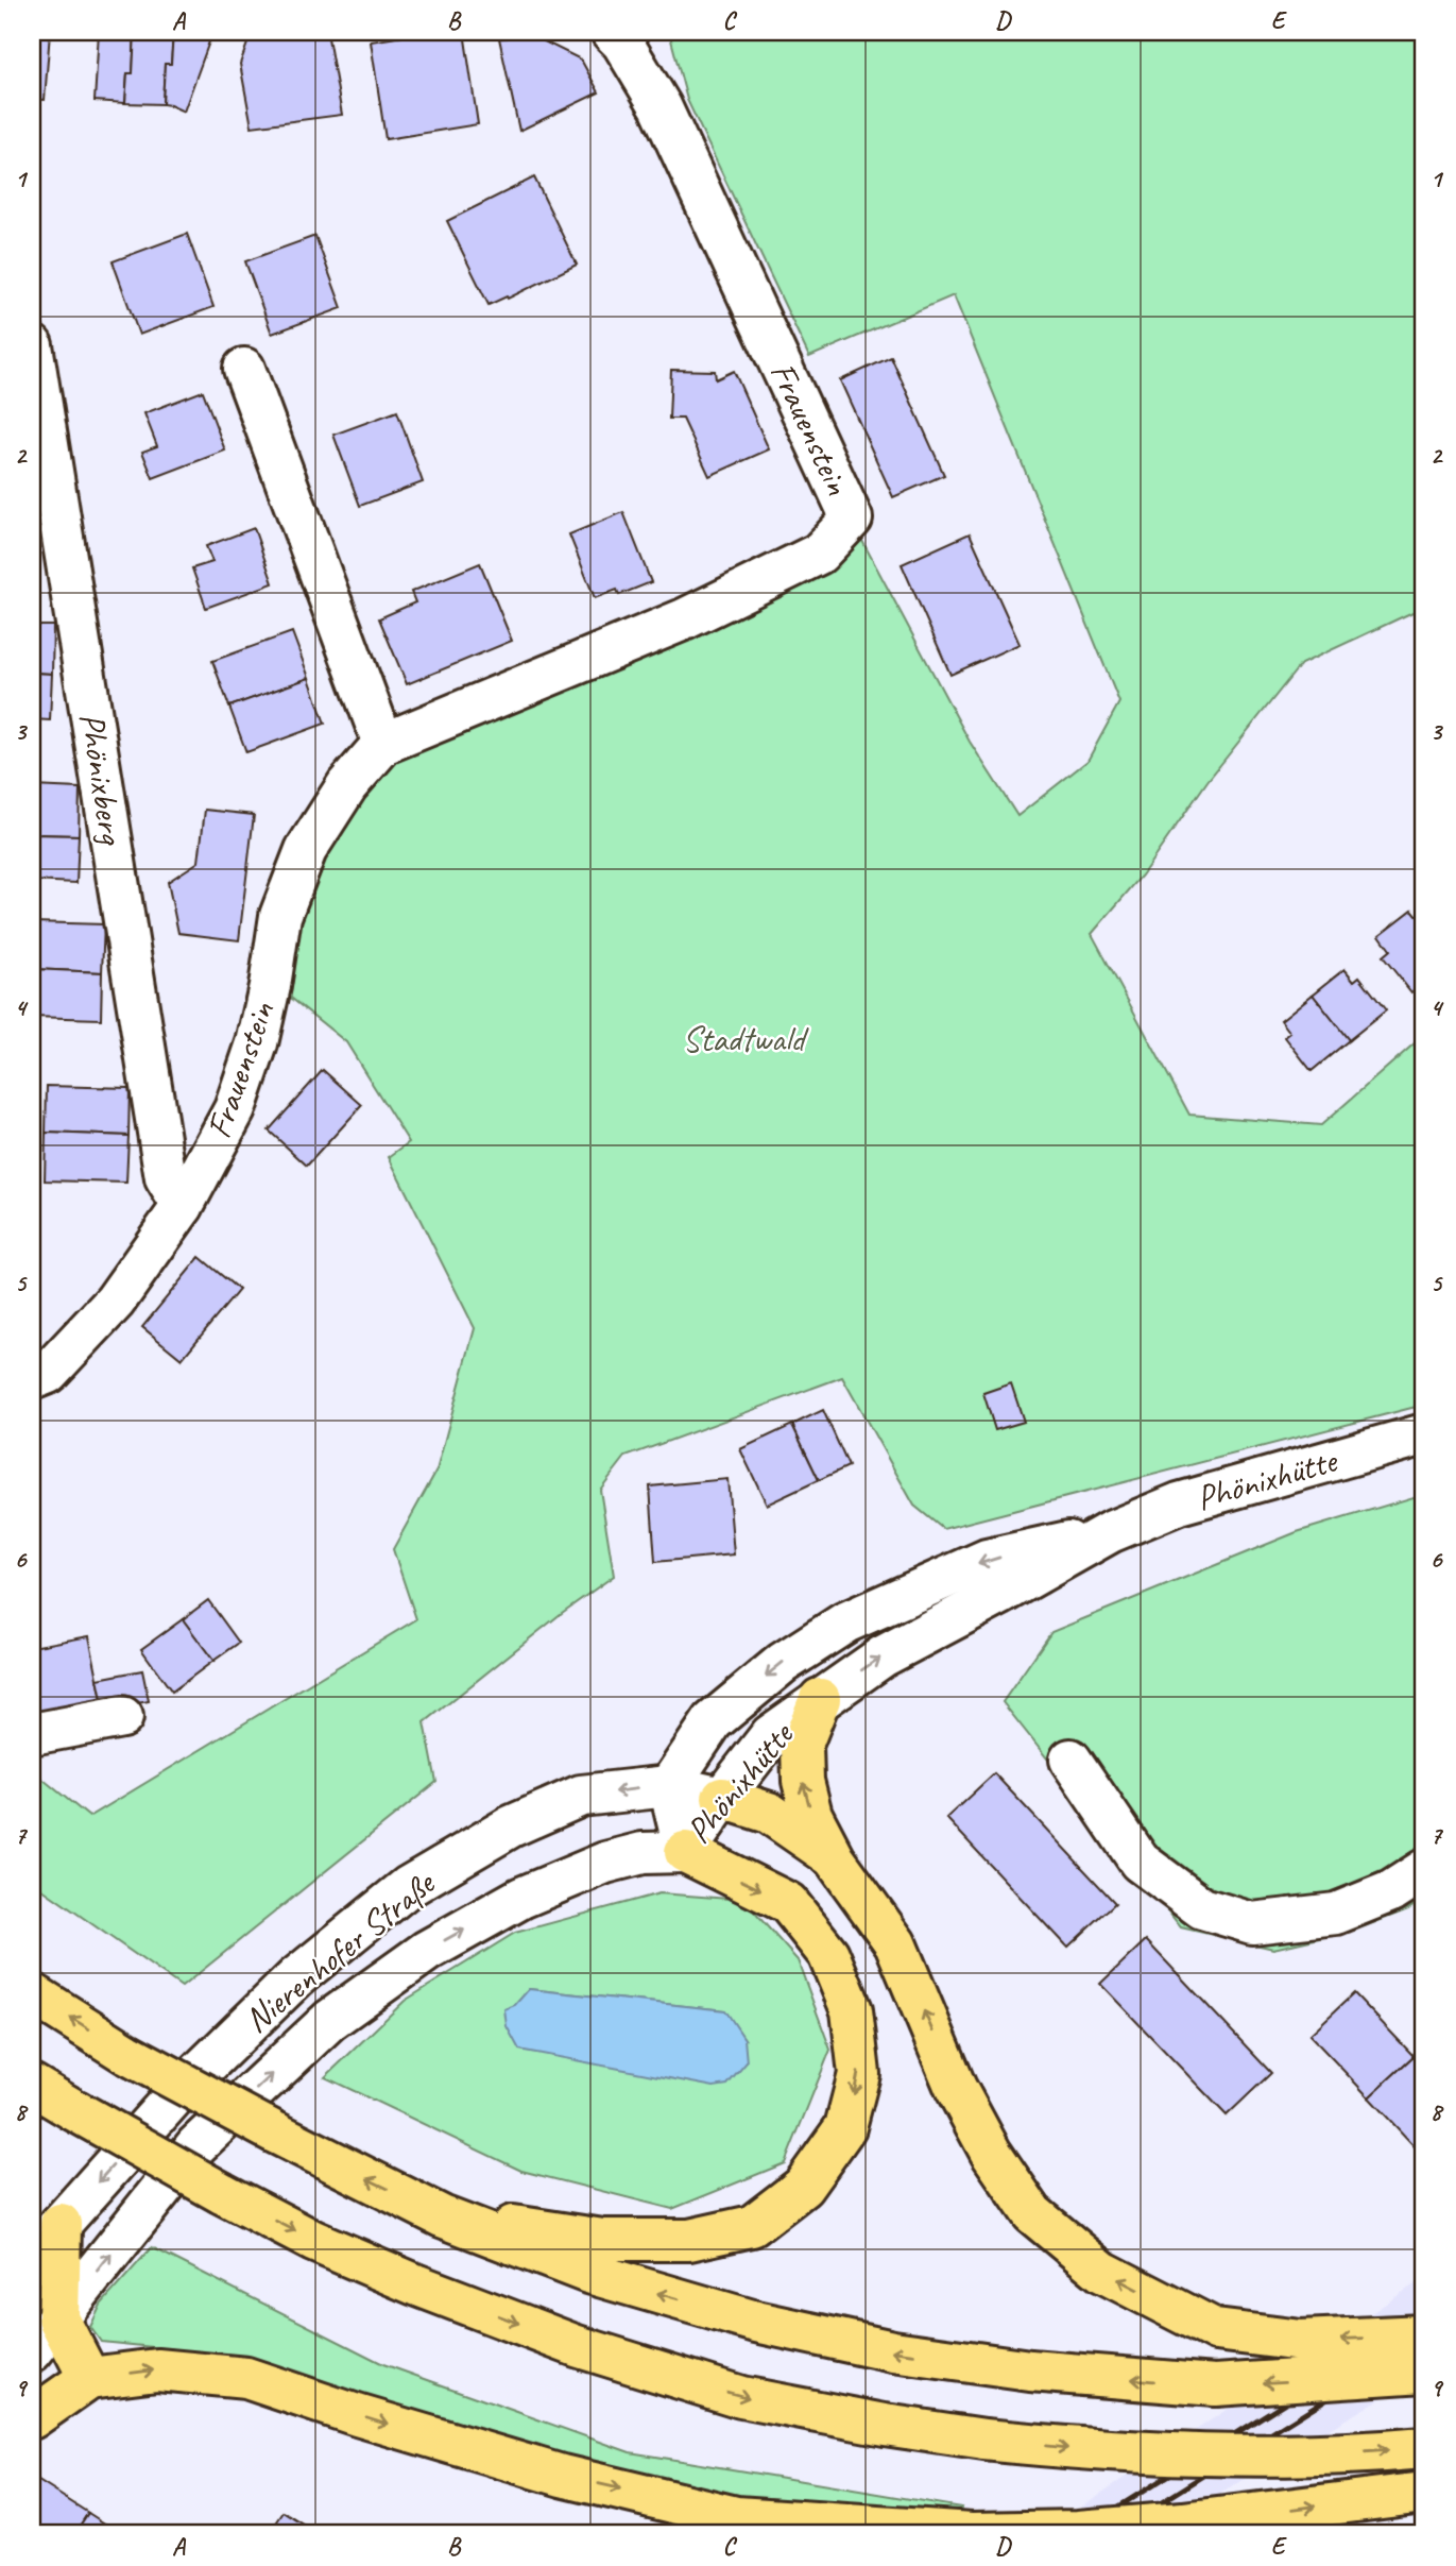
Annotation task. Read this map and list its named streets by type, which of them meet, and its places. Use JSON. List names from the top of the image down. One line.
{"streets":{"street":["Frauenstein","Phönixberg","Phönixhütte","Nierenhofer Straße"]},"crossings":[["Frauenstein","Phönixberg"],["Phönixhütte","Nierenhofer Straße"]],"parks":["Stadtwald"],"grid":{"columns":["A","B","C","D","E"],"rows":["1","2","3","4","5","6","7","8","9"]}}
